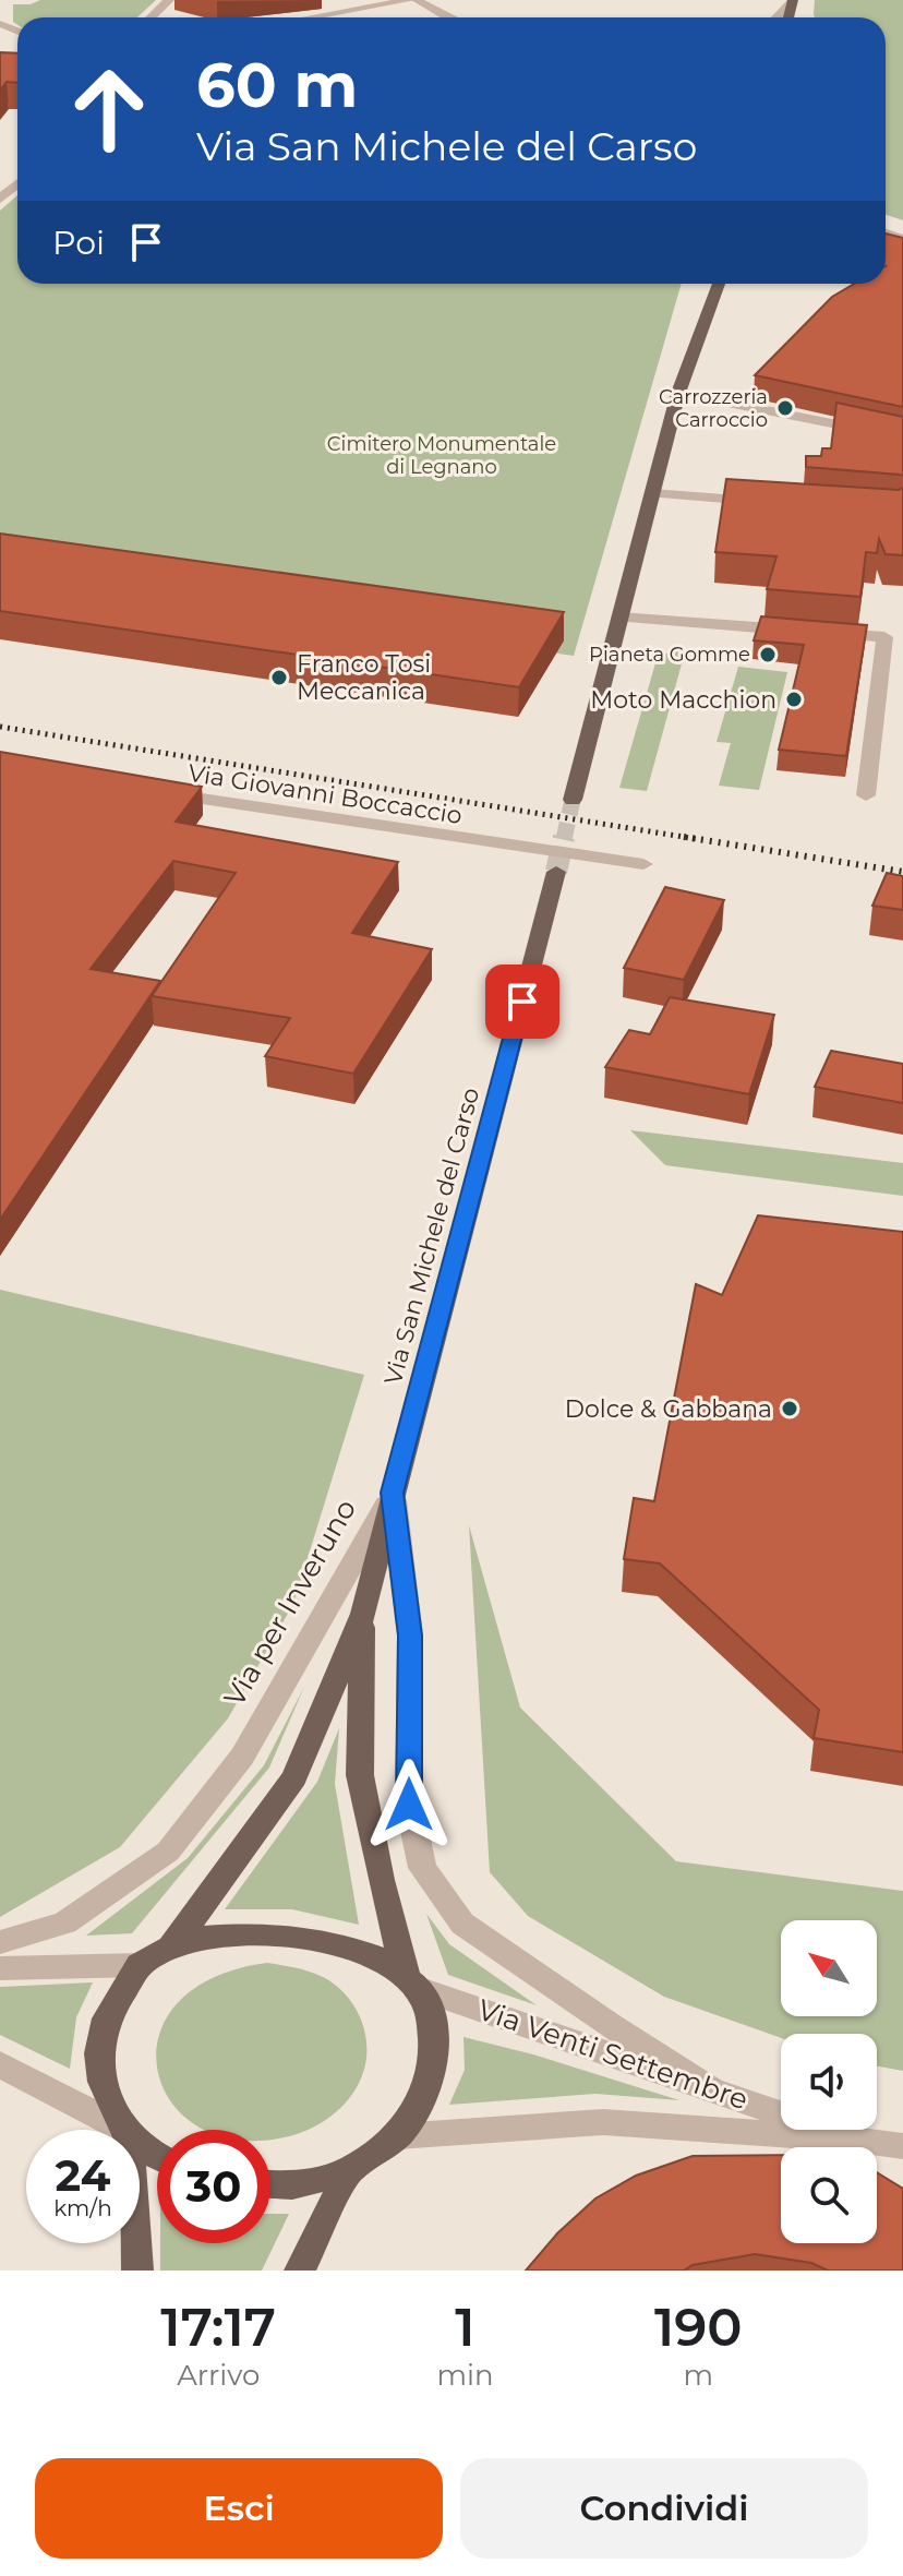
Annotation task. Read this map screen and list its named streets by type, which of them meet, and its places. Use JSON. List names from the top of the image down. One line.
{"streets":{"main road":["Via San Michele del Carso"],"street":["Via Giovanni Boccaccio","Via per Inveruno","Via Venti Settembre"]},"crossings":[["Via San Michele del Carso","Via per Inveruno"],["Via per Inveruno","Via Venti Settembre"]],"parks":["Cimitero Monumentale di Legnano"],"places":["Carrozzeria Carroccio","Pianeta Gomme","Franco Tosi Meccanica","Moto Macchion","Dolce & Gabbana"],"north":"top left","page":{"turn":["60 m","Via San Michele del Carso"],"then":"Poi","speed":"24 km/h","limit":"30","eta":["17:17","Arrivo","1","min","190","m"],"buttons":["Esci","Condividi"]}}
